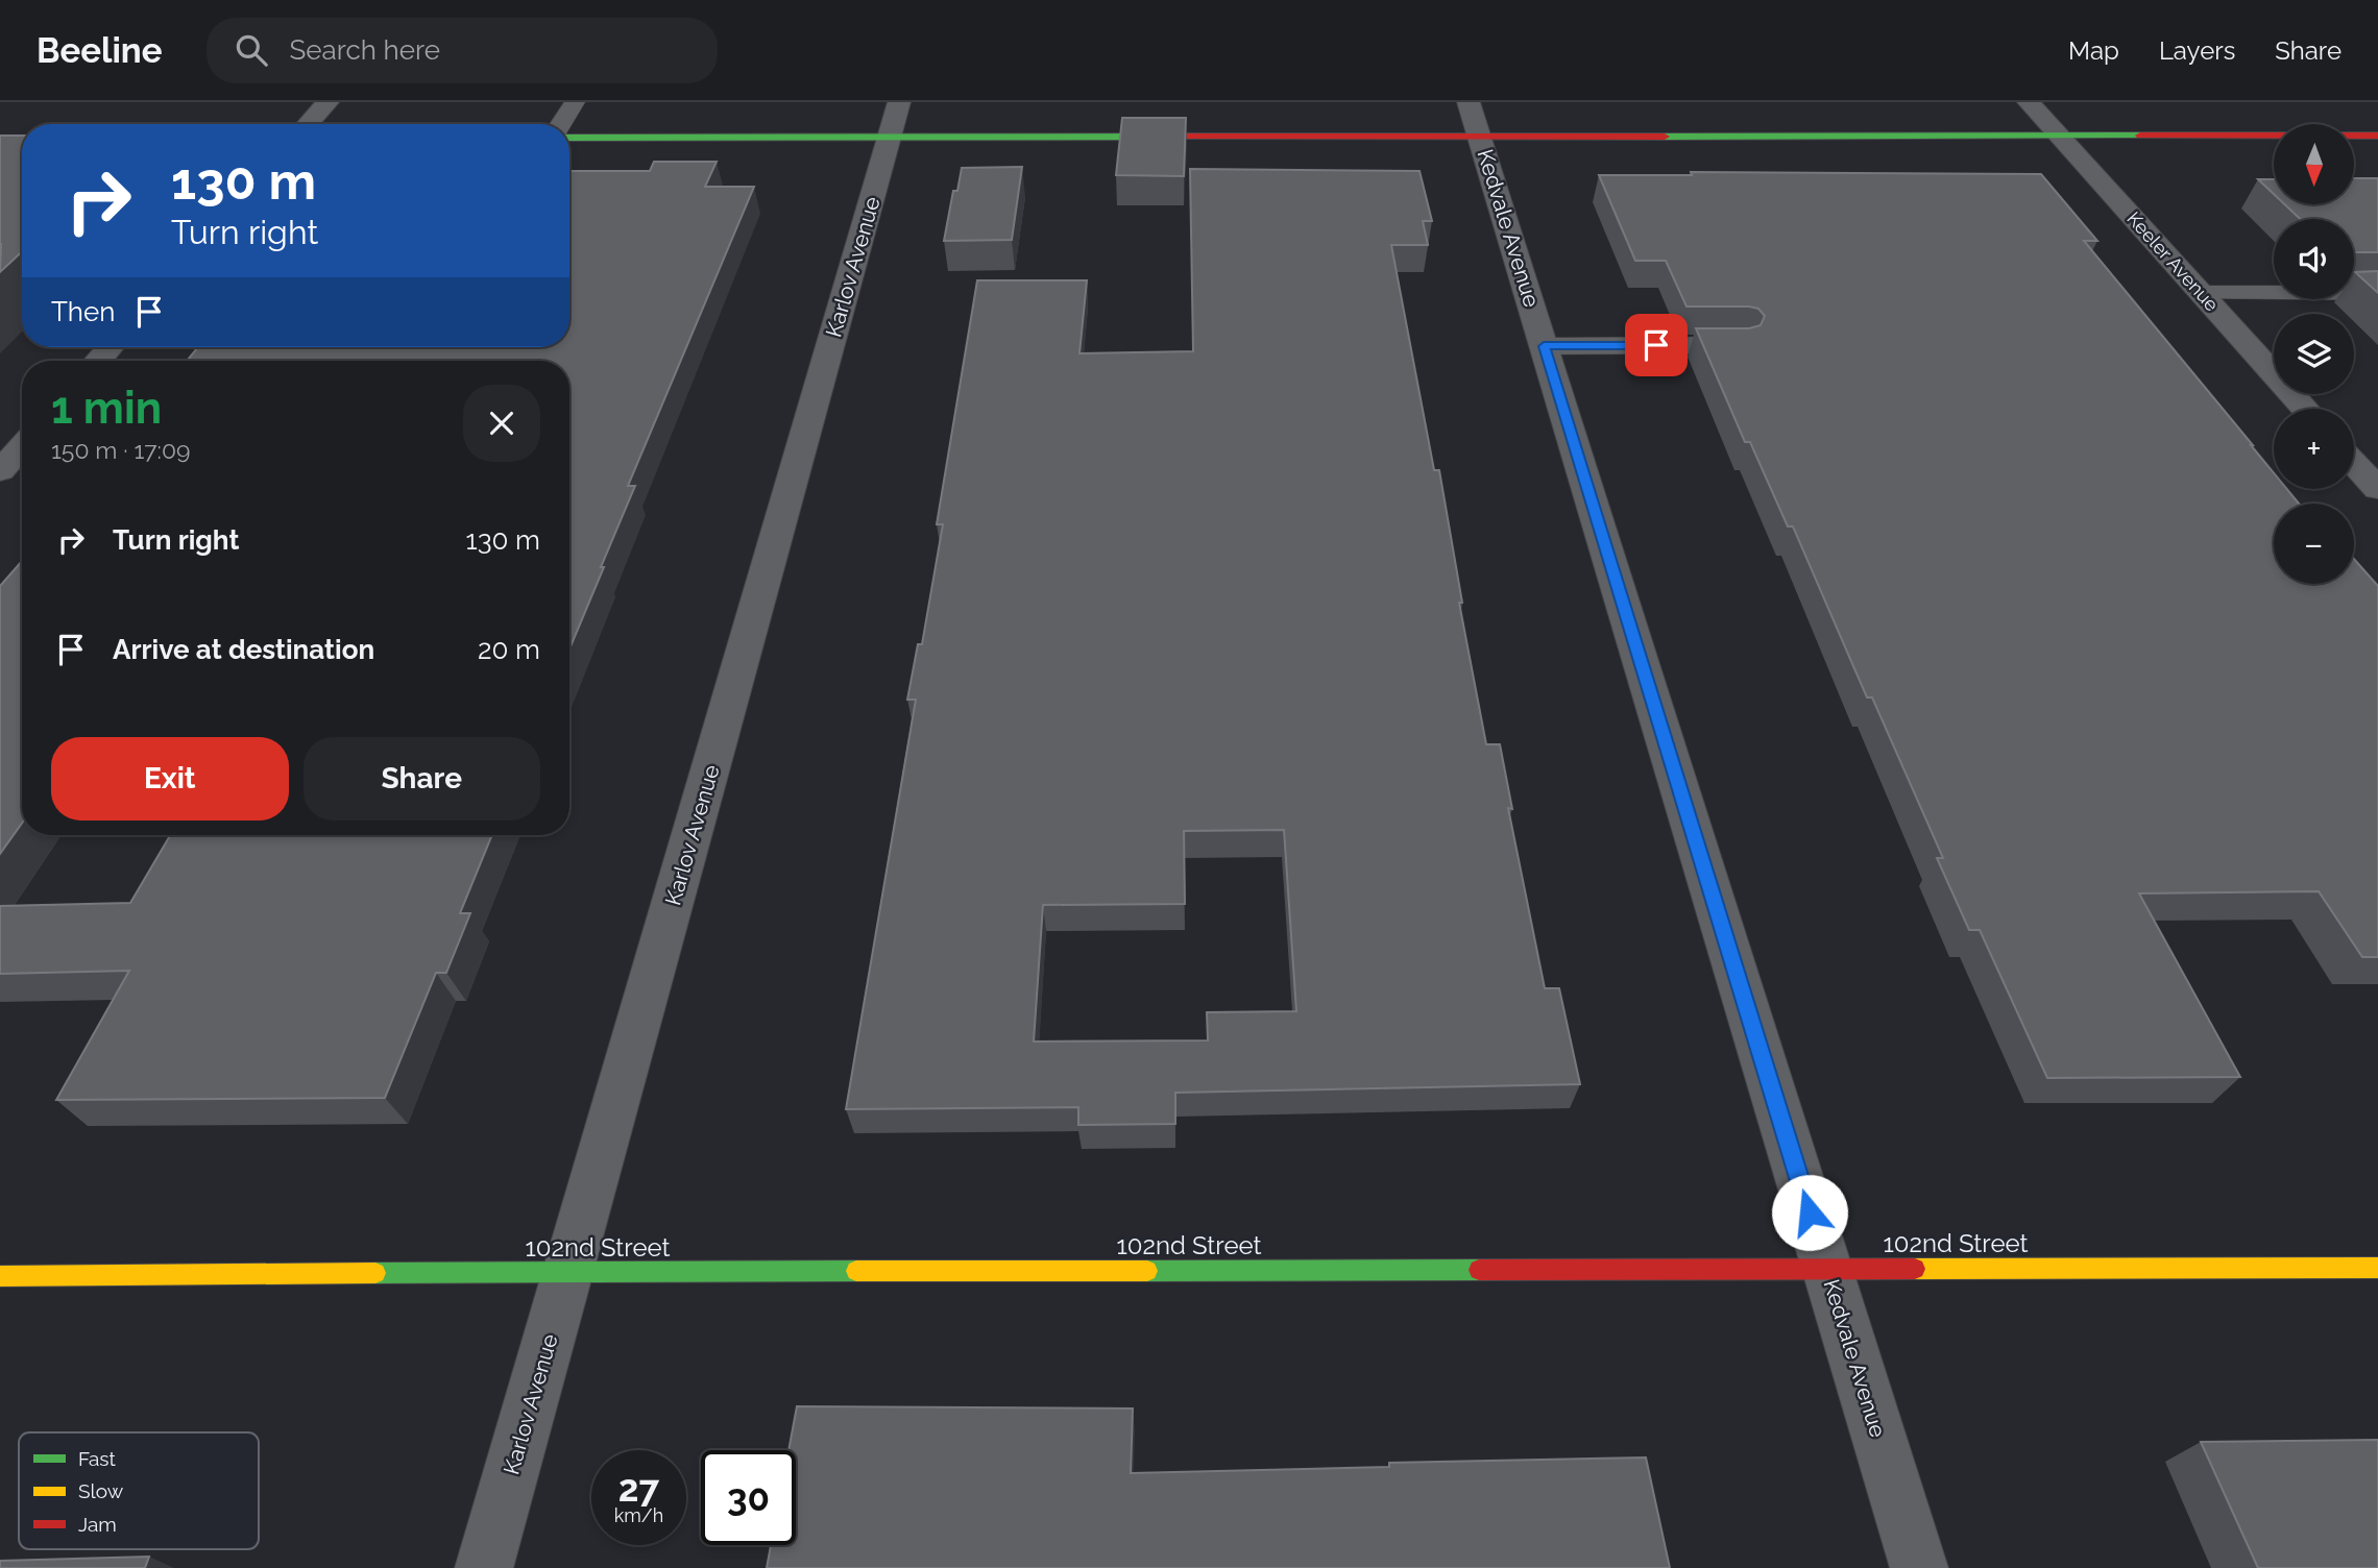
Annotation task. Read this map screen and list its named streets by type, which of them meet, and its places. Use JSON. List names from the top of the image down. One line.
{"streets":{"main road":["102nd Street"],"street":["Kedvale Avenue","Keeler Avenue","Karlov Avenue"]},"crossings":[["Kedvale Avenue","102nd Street"],["Karlov Avenue","102nd Street"]],"legend":["Fast","Slow","Jam"],"north":"bottom","page":{"header":"Beeline","search":"Search here","nav":["Map","Layers","Share"],"map_buttons":["+","−"],"turn":["130 m","Turn right"],"then":"Then","heading":["1 min","150 m · 17:09"],"list":[{"name":"Turn right","value":"130 m"},{"name":"Arrive at destination","value":"20 m"}],"buttons":["Exit","Share"],"speed":"27 km/h","limit":"30"}}
